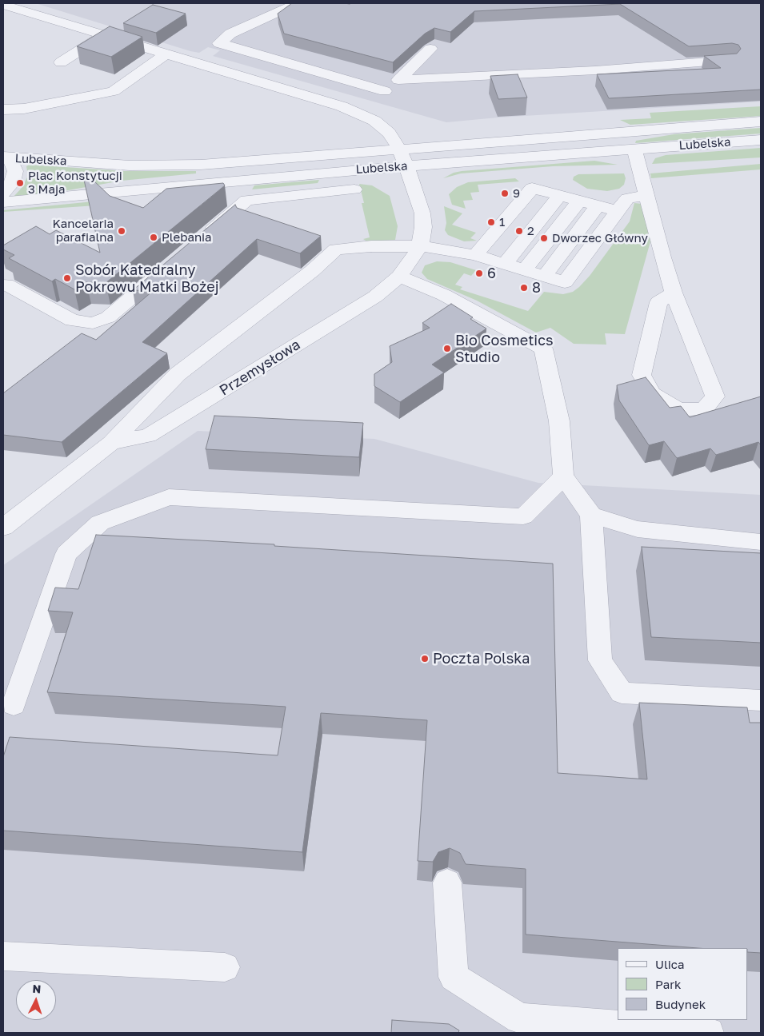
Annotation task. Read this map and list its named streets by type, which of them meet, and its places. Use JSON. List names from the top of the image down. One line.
{"streets":{"street":["Lubelska","Przemysłowa"]},"crossings":[["Lubelska","Przemysłowa"]],"places":["Plac Konstytucji 3 Maja","9","1","Kancelaria parafialna","2","Plebania","Dworzec Główny","6","Sobór Katedralny Pokrowu Matki Bożej","8","Bio Cosmetics Studio","Poczta Polska"],"legend":["Ulica","Park","Budynek"],"north":"top"}
